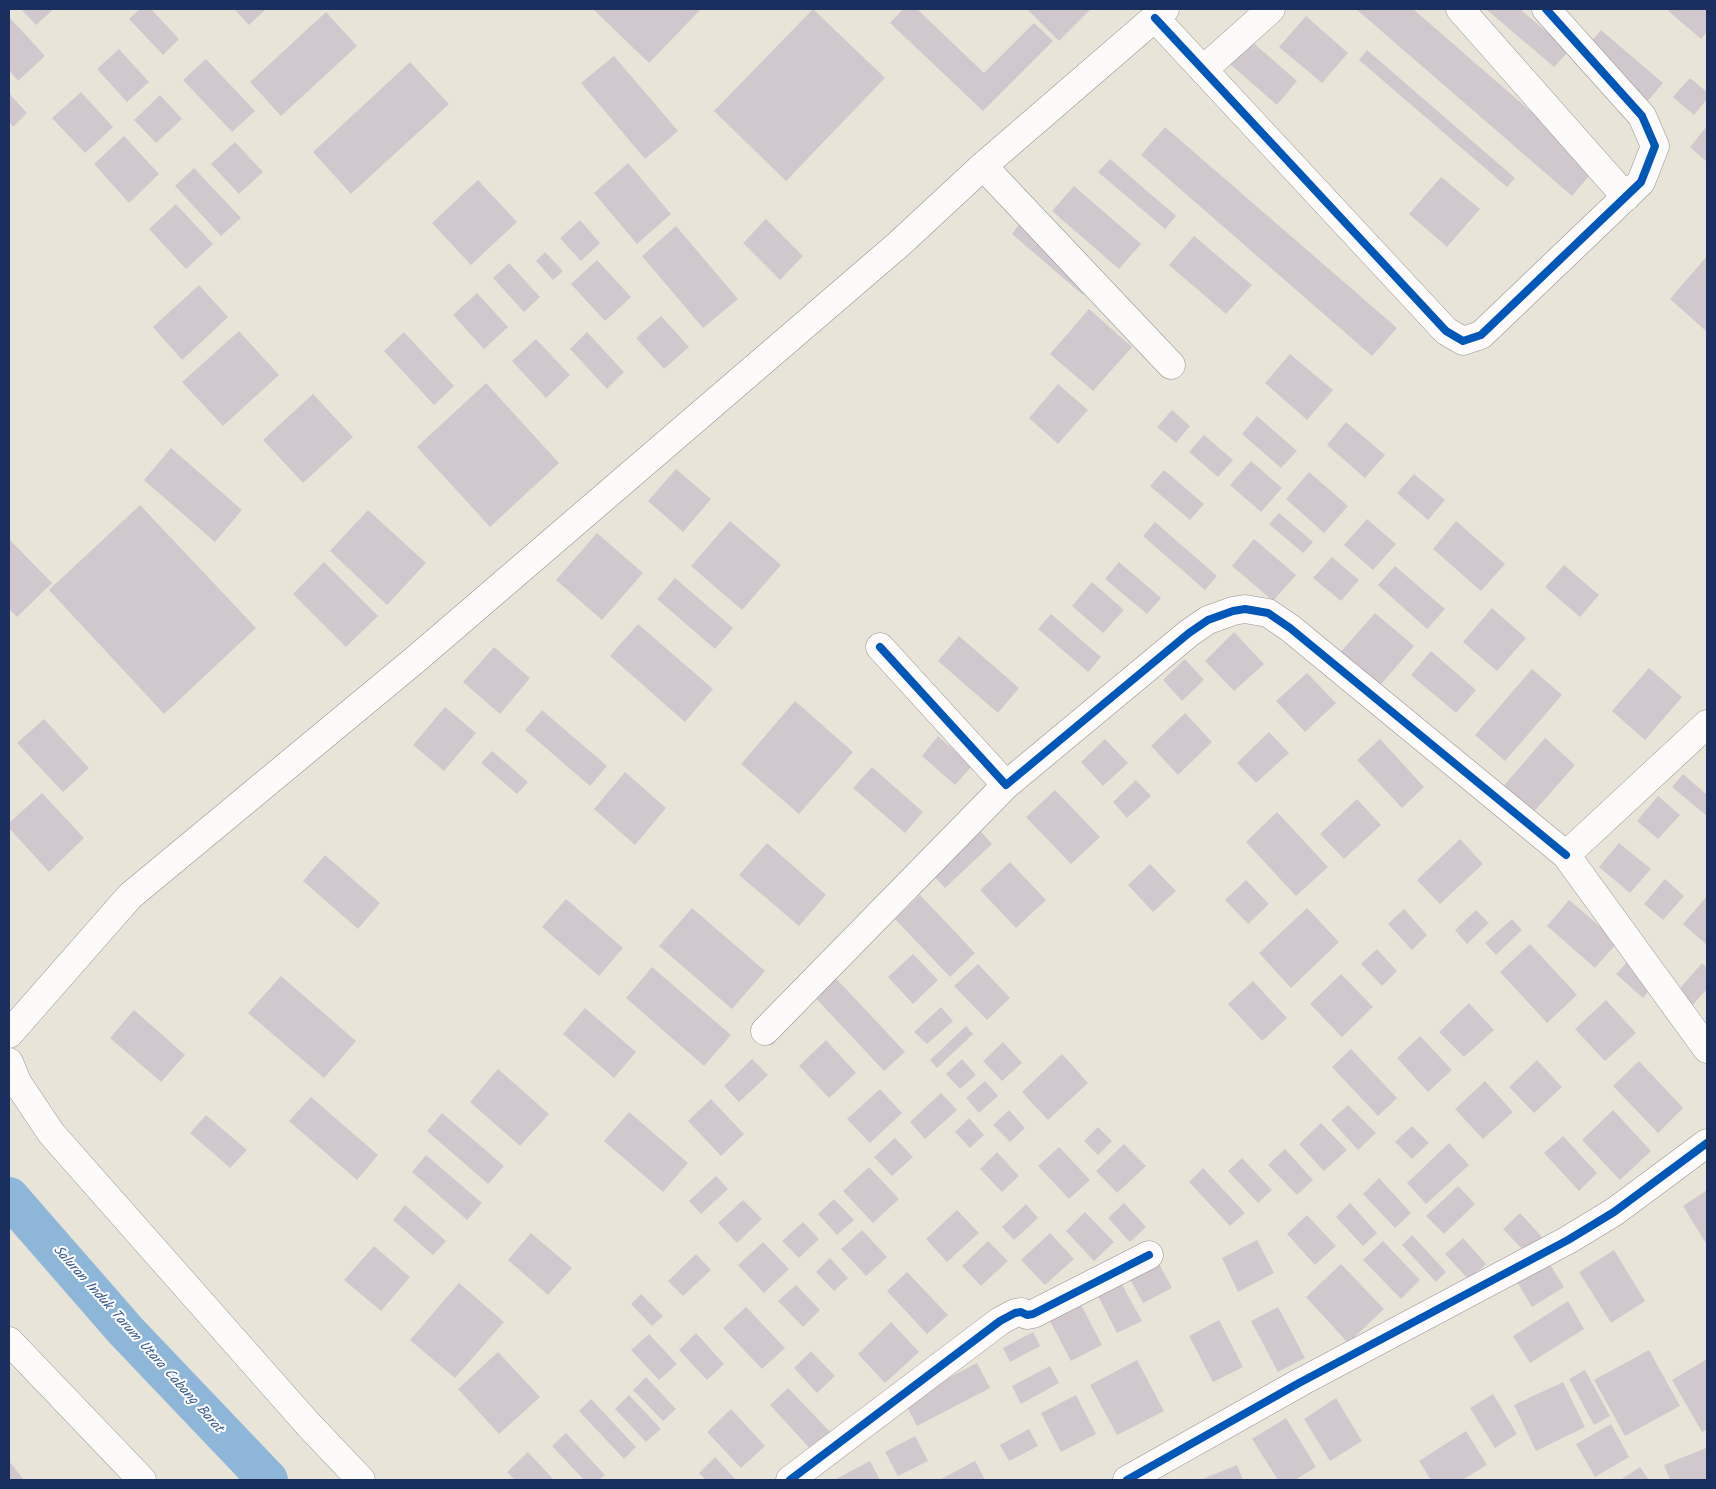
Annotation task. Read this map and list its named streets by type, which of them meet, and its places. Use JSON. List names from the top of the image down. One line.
{"water":["Saluran Induk Tarum Utara Cabang Barat"]}
